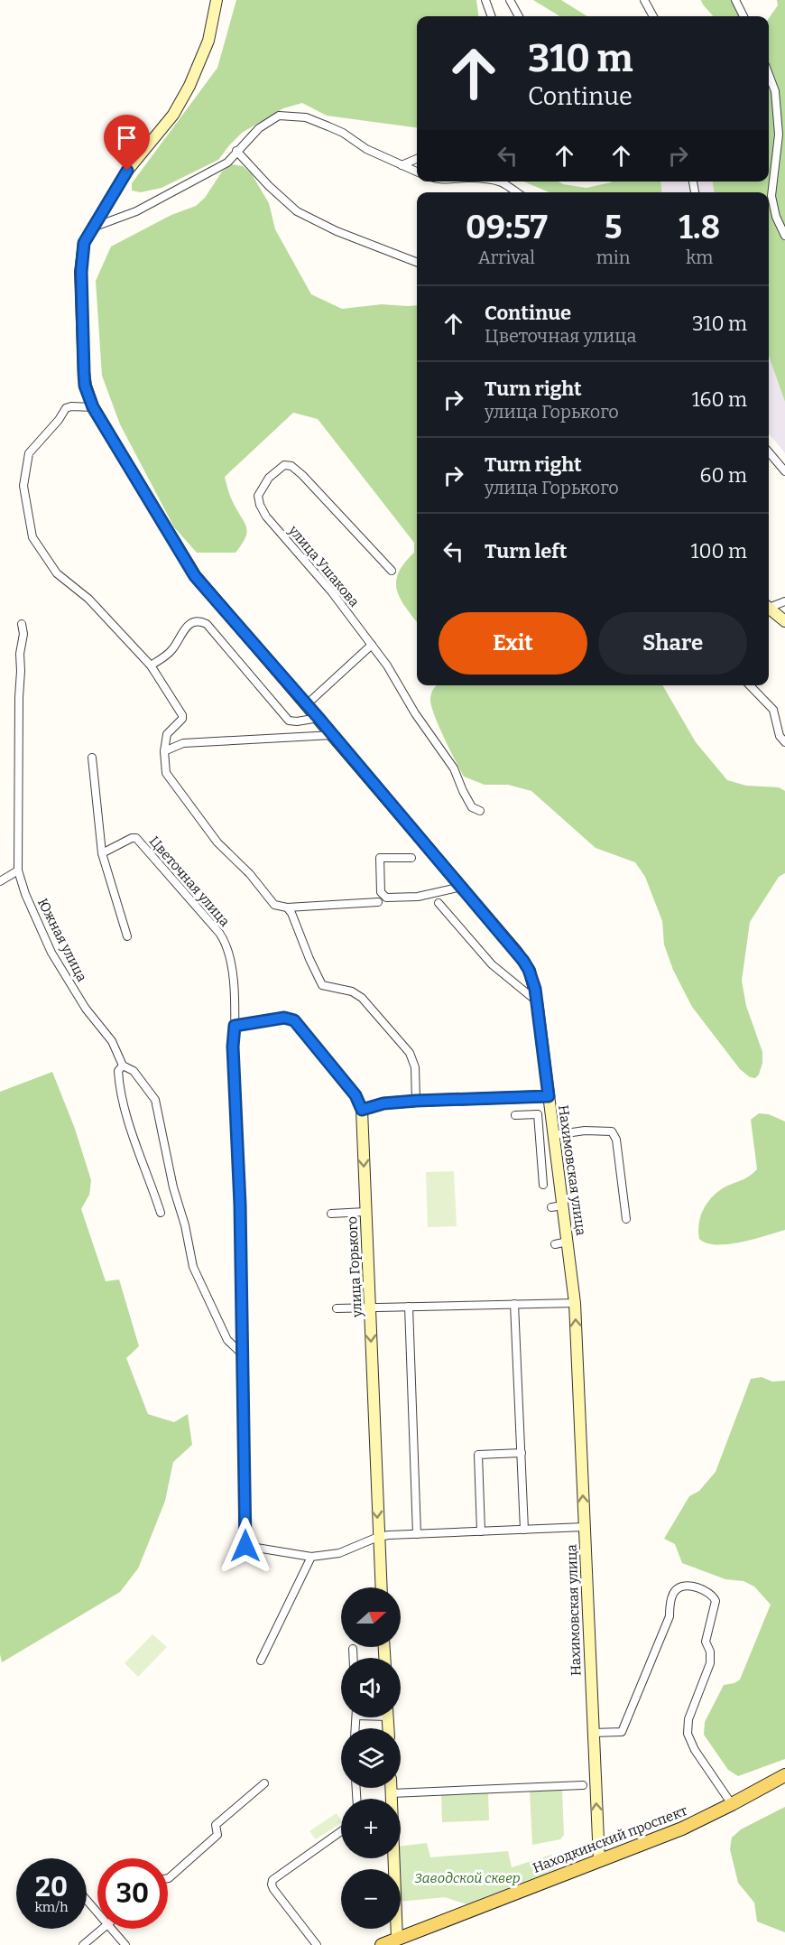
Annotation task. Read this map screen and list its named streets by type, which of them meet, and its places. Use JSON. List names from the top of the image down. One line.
{"streets":{"main road":["Нахимовская улица","улица Горького","Находкинский проспект"],"street":["улица Ушакова","Цветочная улица","Южная улица"]},"crossings":[["Цветочная улица","улица Горького"],["Нахимовская улица","Находкинский проспект"]],"parks":["Заводской сквер"],"north":"right","page":{"turn":["310 m","Continue"],"eta":["09:57","Arrival","5","min","1.8","km"],"list":[{"name":"Continue","note":"Цветочная улица","value":"310 m"},{"name":"Turn right","note":"улица Горького","value":"160 m"},{"name":"Turn right","note":"улица Горького","value":"60 m"},{"name":"Turn left","value":"100 m"}],"buttons":["Exit","Share"],"map_buttons":["+","−"],"speed":"20 km/h","limit":"30"}}
